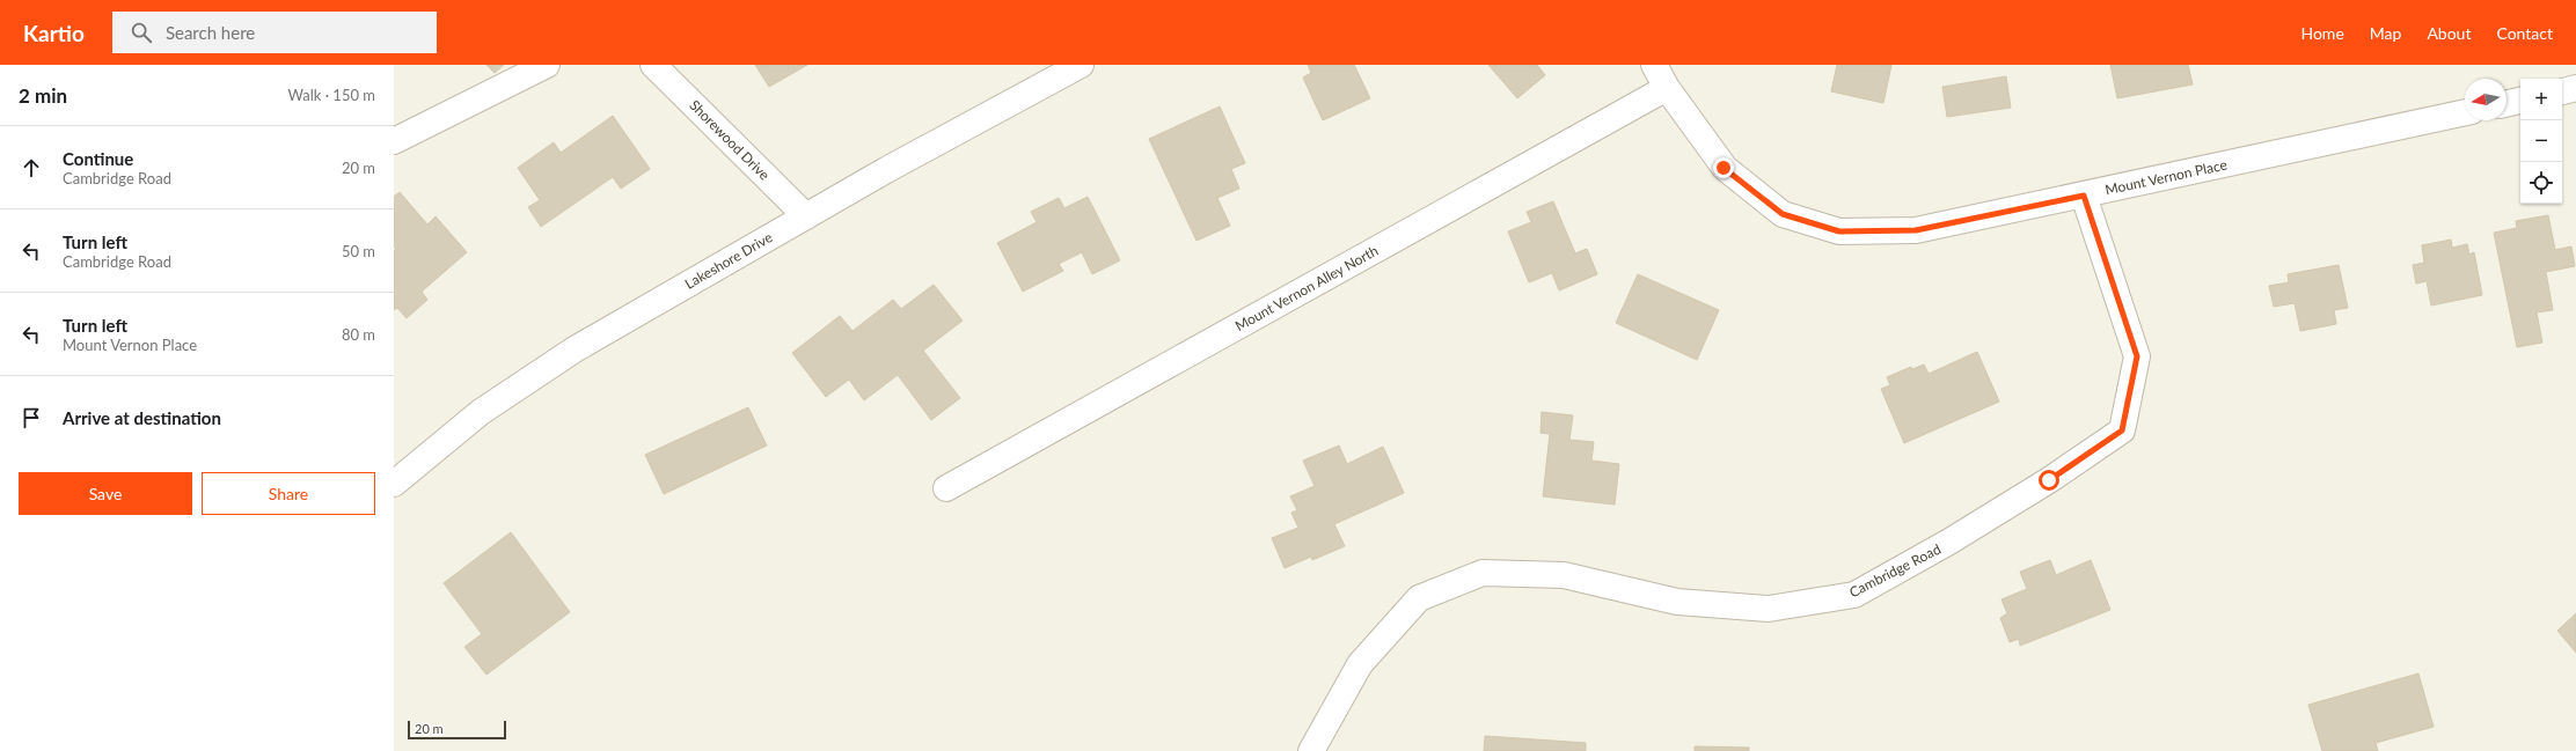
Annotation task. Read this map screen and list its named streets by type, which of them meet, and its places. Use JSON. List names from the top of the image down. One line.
{"streets":{"street":["Shorewood Drive","Mount Vernon Place","Lakeshore Drive","Mount Vernon Alley North","Cambridge Road"]},"crossings":[["Shorewood Drive","Lakeshore Drive"],["Mount Vernon Place","Mount Vernon Alley North"],["Mount Vernon Place","Cambridge Road"]],"scale_bar":"20 m","north":"left","page":{"header":"Kartio","search":"Search here","nav":["Home","Map","About","Contact"],"heading":["2 min","Walk · 150 m"],"map_buttons":["+","−"],"list":[["Continue","Cambridge Road","20 m"],["Turn left","Cambridge Road","50 m"],["Turn left","Mount Vernon Place","80 m"],"Arrive at destination"],"buttons":["Save","Share"],"scale":"20 m"}}
